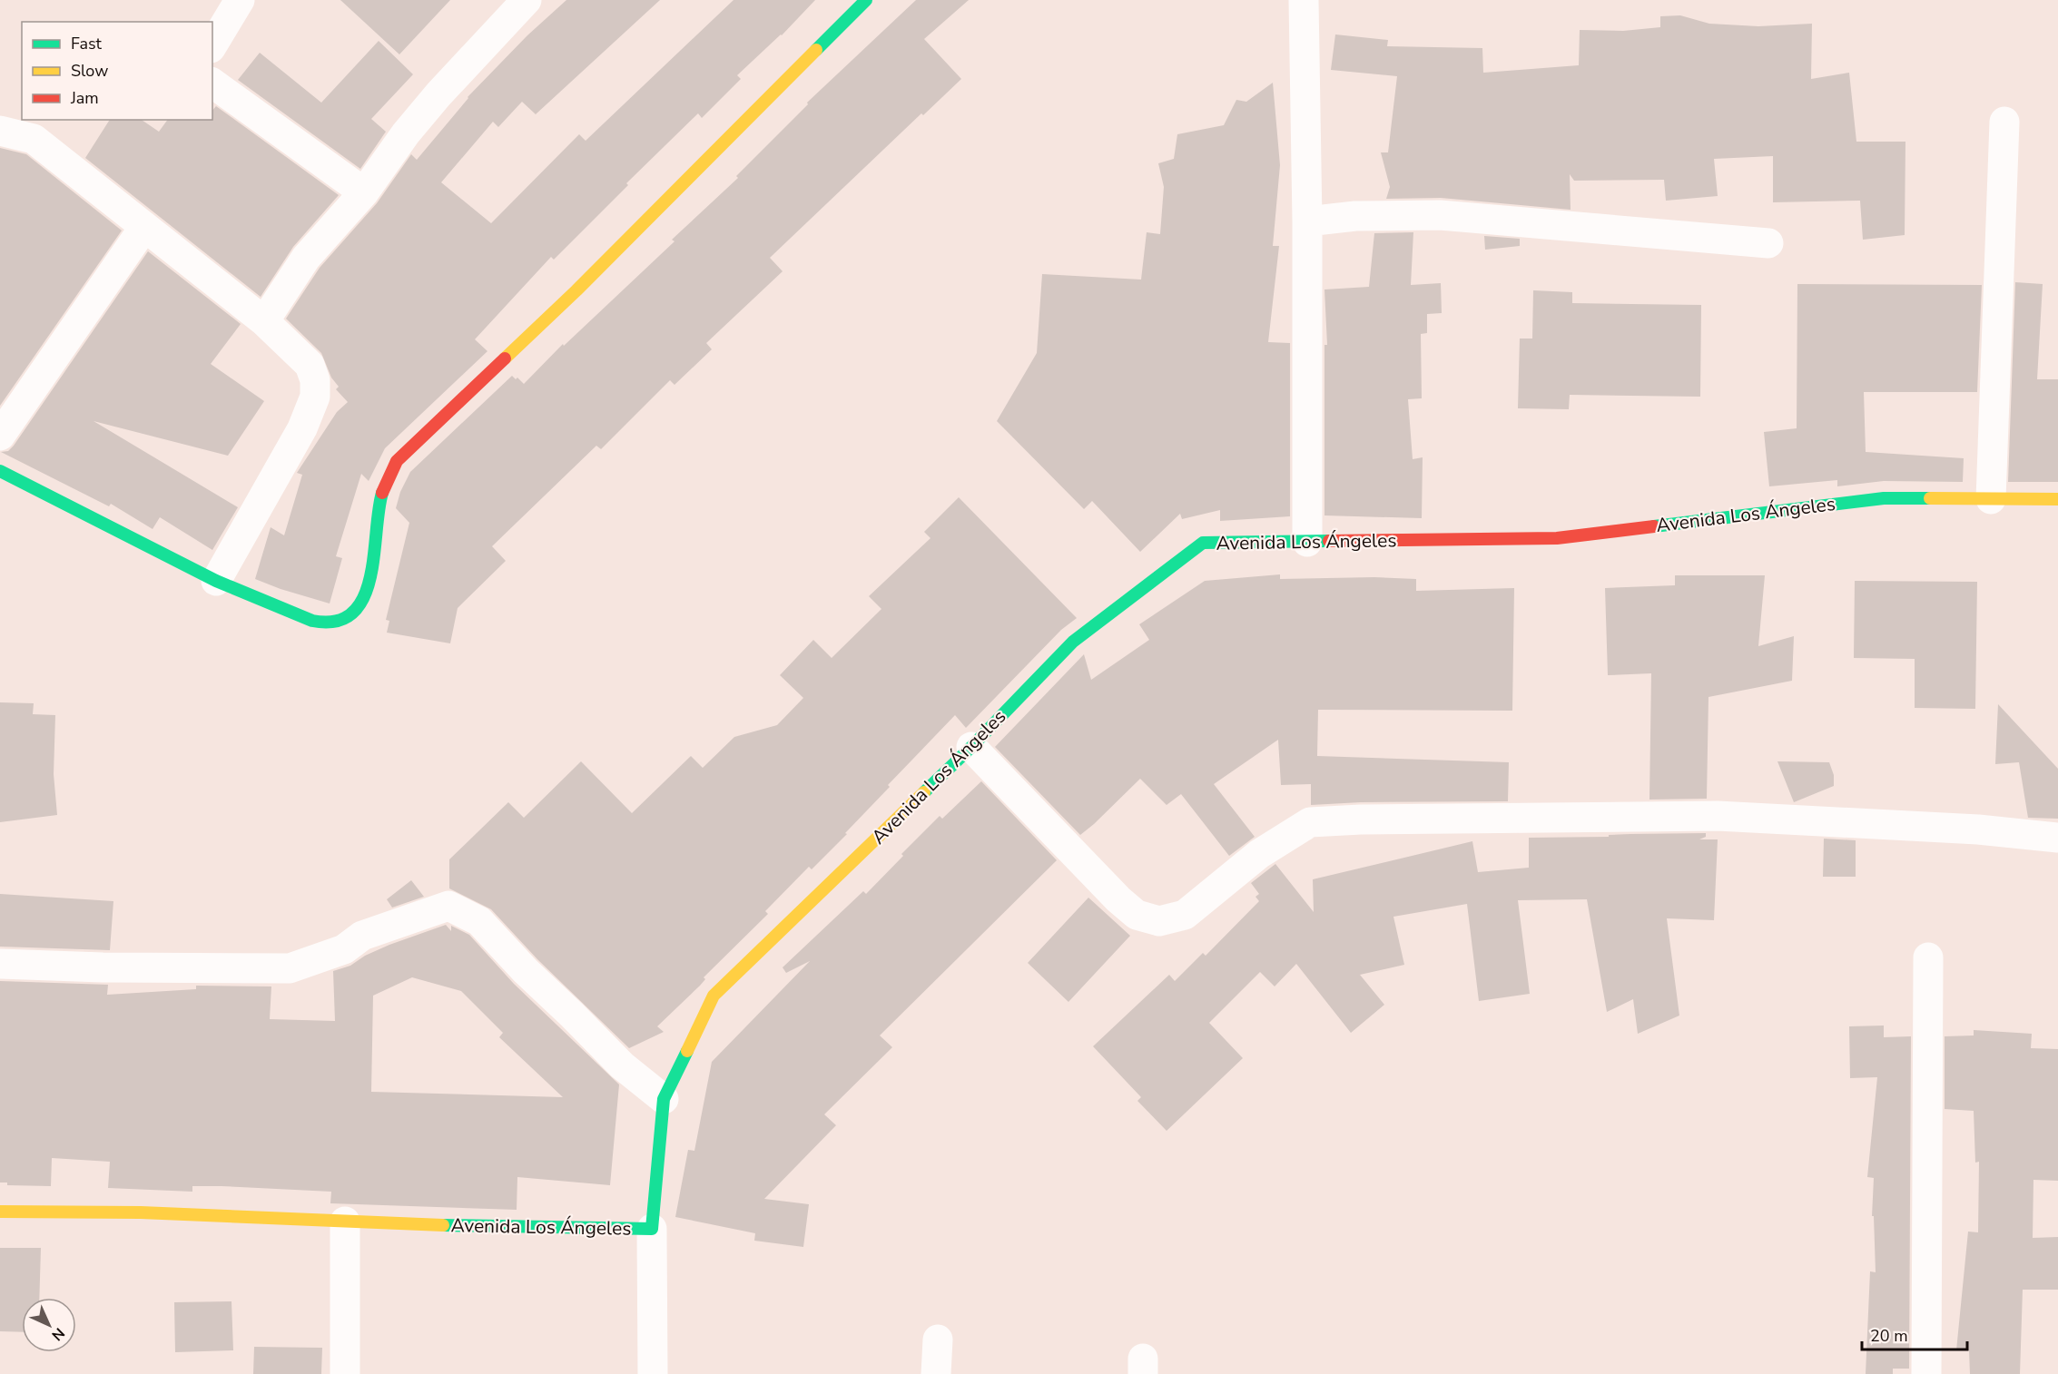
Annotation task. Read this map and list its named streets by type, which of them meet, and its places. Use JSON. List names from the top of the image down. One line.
{"streets":{"street":["Avenida Los Ángeles"]},"legend":["Fast","Slow","Jam"],"scale_bar":"20 m","north":"bottom right"}
